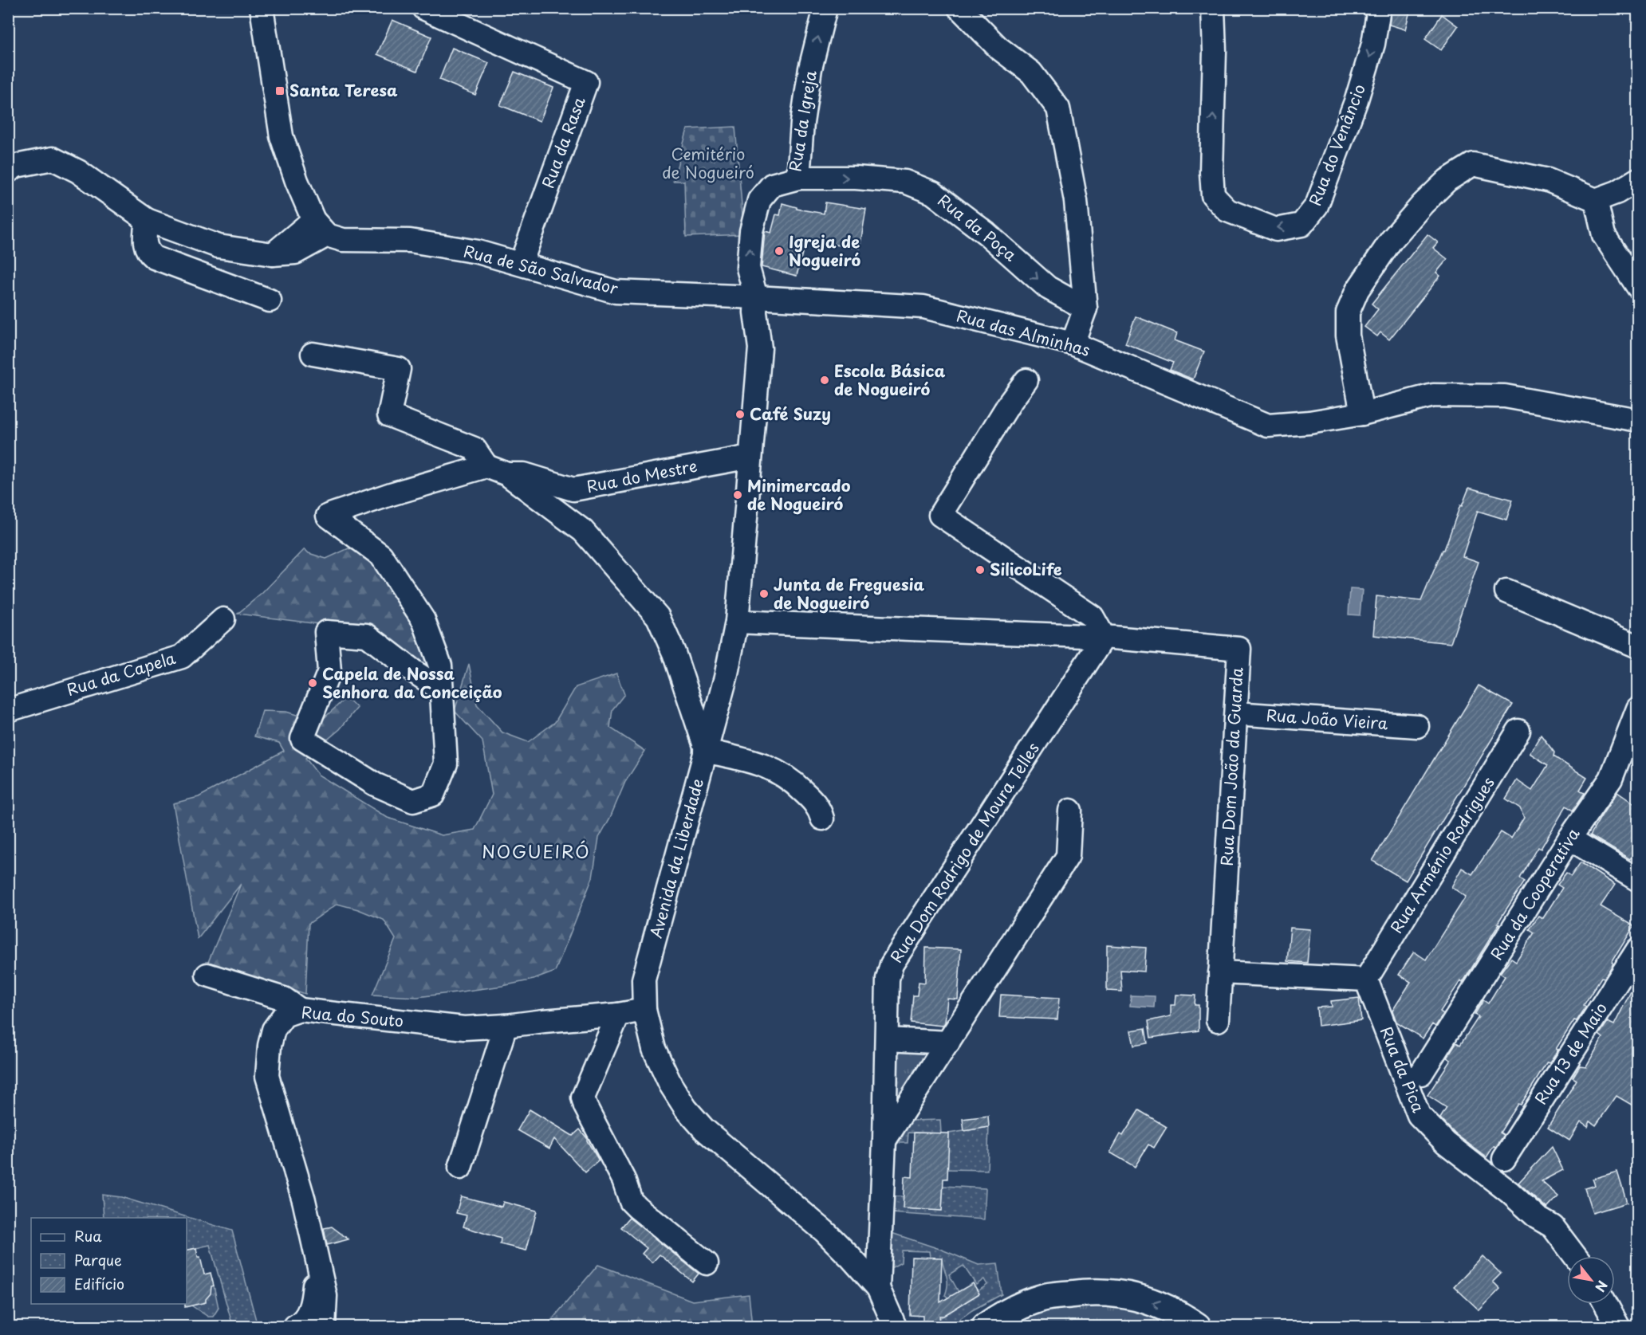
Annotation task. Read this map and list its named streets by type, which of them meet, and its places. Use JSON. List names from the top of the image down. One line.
{"streets":{"street":["Rua da Igreja","Rua da Rasa","Rua do Venâncio","Rua da Poça","Rua de São Salvador","Rua das Alminhas","Rua do Mestre","Rua da Capela","Rua João Vieira","Rua Dom João da Guarda","Rua Dom Rodrigo de Moura Telles","Rua Arménio Rodrigues","Avenida da Liberdade","Rua da Cooperativa","Rua do Souto","Rua 13 de Maio","Rua da Pica"]},"crossings":[["Rua da Igreja","Rua da Poça"],["Rua da Igreja","Rua de São Salvador"],["Rua da Igreja","Rua das Alminhas"],["Rua da Igreja","Avenida da Liberdade"],["Rua da Rasa","Rua de São Salvador"],["Rua de São Salvador","Rua das Alminhas"],["Rua de São Salvador","Avenida da Liberdade"],["Rua das Alminhas","Avenida da Liberdade"],["Rua do Mestre","Avenida da Liberdade"],["Rua João Vieira","Rua Dom João da Guarda"],["Rua Dom João da Guarda","Rua Dom Rodrigo de Moura Telles"],["Rua Dom Rodrigo de Moura Telles","Avenida da Liberdade"],["Rua Arménio Rodrigues","Rua da Pica"],["Avenida da Liberdade","Rua do Souto"]],"one_way":["Rua da Igreja","Rua da Poça"],"districts":["NOGUEIRÓ"],"parks":["Cemitério de Nogueiró"],"places":{"transit":["Santa Teresa"],"other":["Igreja de Nogueiró","Escola Básica de Nogueiró","Café Suzy","Minimercado de Nogueiró","SilicoLife","Junta de Freguesia de Nogueiró","Capela de Nossa Senhora da Conceição"]},"legend":["Rua","Parque","Edifício"],"north":"bottom right"}
